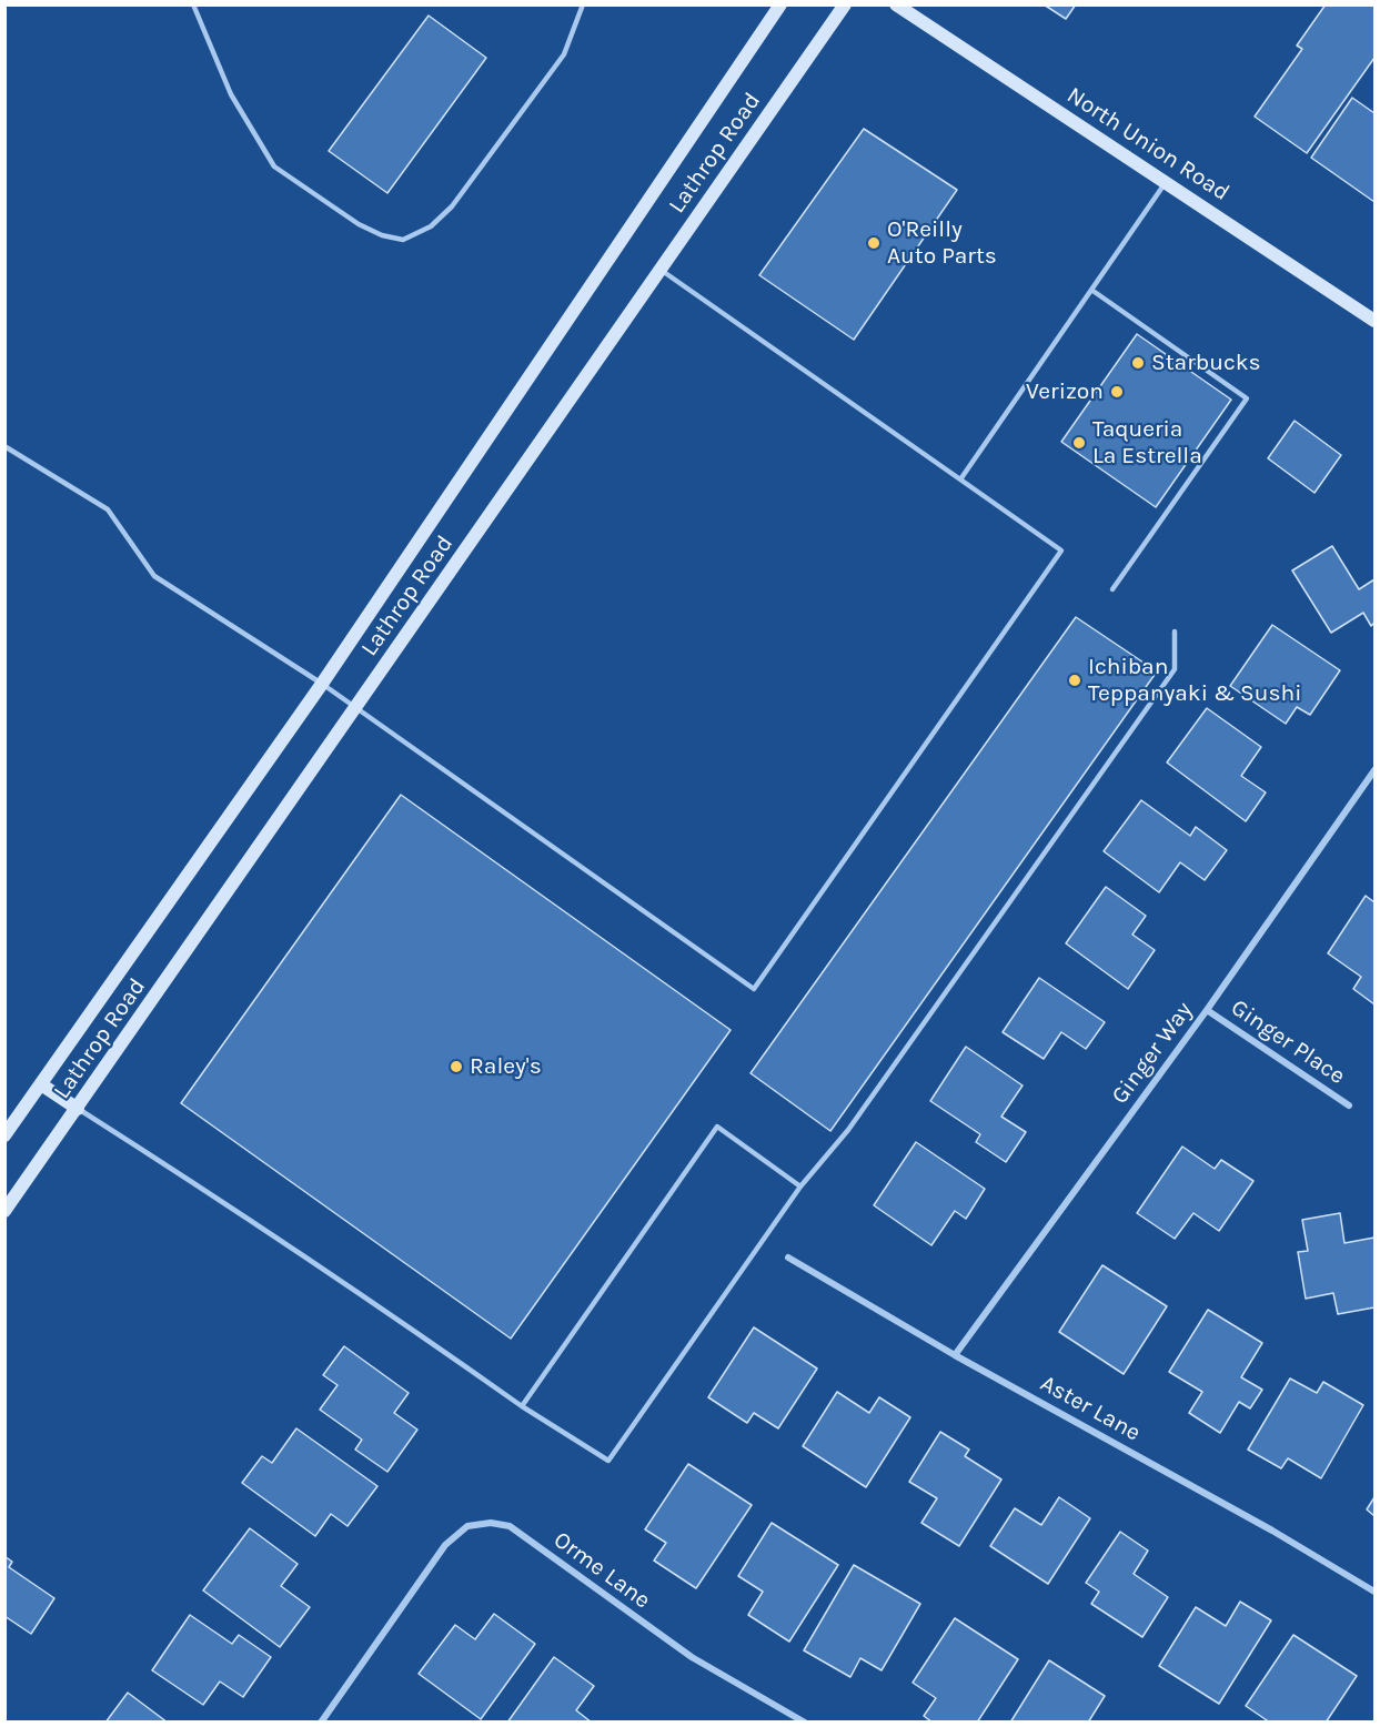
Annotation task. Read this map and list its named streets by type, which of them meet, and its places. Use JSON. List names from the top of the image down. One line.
{"streets":{"main road":["North Union Road","Lathrop Road"],"street":["Ginger Place","Ginger Way","Aster Lane","Orme Lane"]},"crossings":[["Ginger Place","Ginger Way"],["Ginger Way","Aster Lane"]],"places":["O'Reilly Auto Parts","Starbucks","Verizon","Taqueria La Estrella","Ichiban Teppanyaki & Sushi","Raley's"]}
